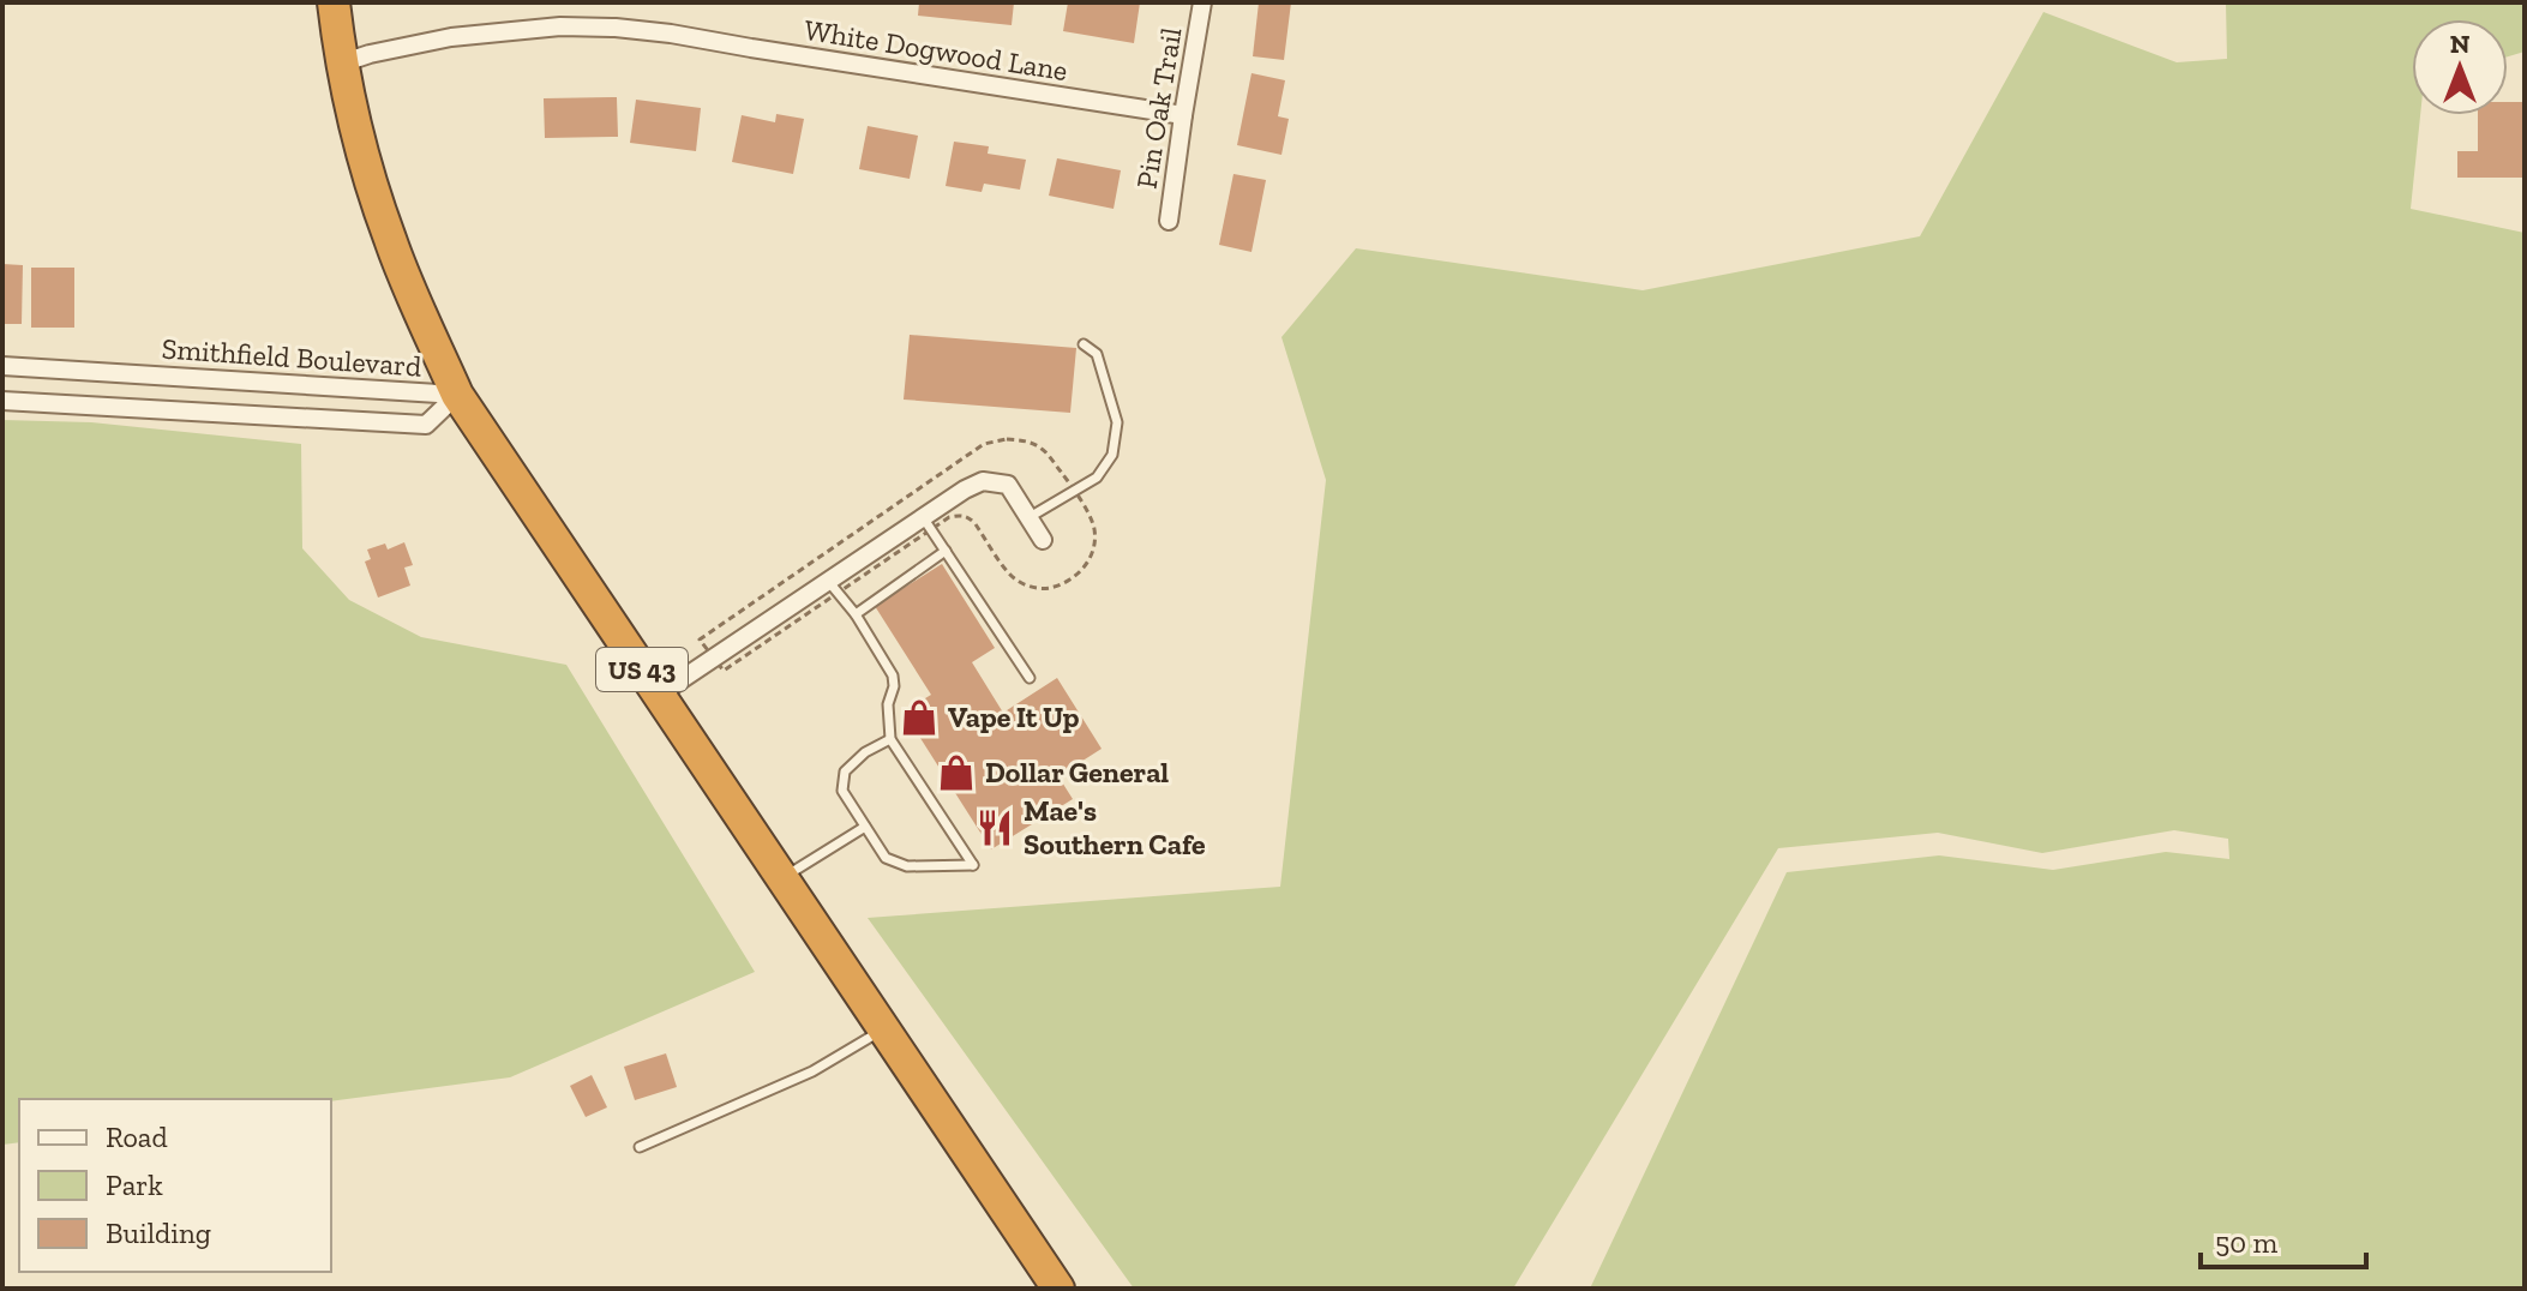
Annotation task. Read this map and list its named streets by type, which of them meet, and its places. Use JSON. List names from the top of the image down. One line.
{"streets":{"highway":["US 43"],"street":["White Dogwood Lane","Pin Oak Trail","Smithfield Boulevard"]},"crossings":[["White Dogwood Lane","Pin Oak Trail"],["White Dogwood Lane","US 43"],["Smithfield Boulevard","US 43"]],"places":{"shop":["Vape It Up","Dollar General"],"restaurant":["Mae's Southern Cafe"]},"legend":["Road","Park","Building"],"scale_bar":"50 m","north":"top"}
